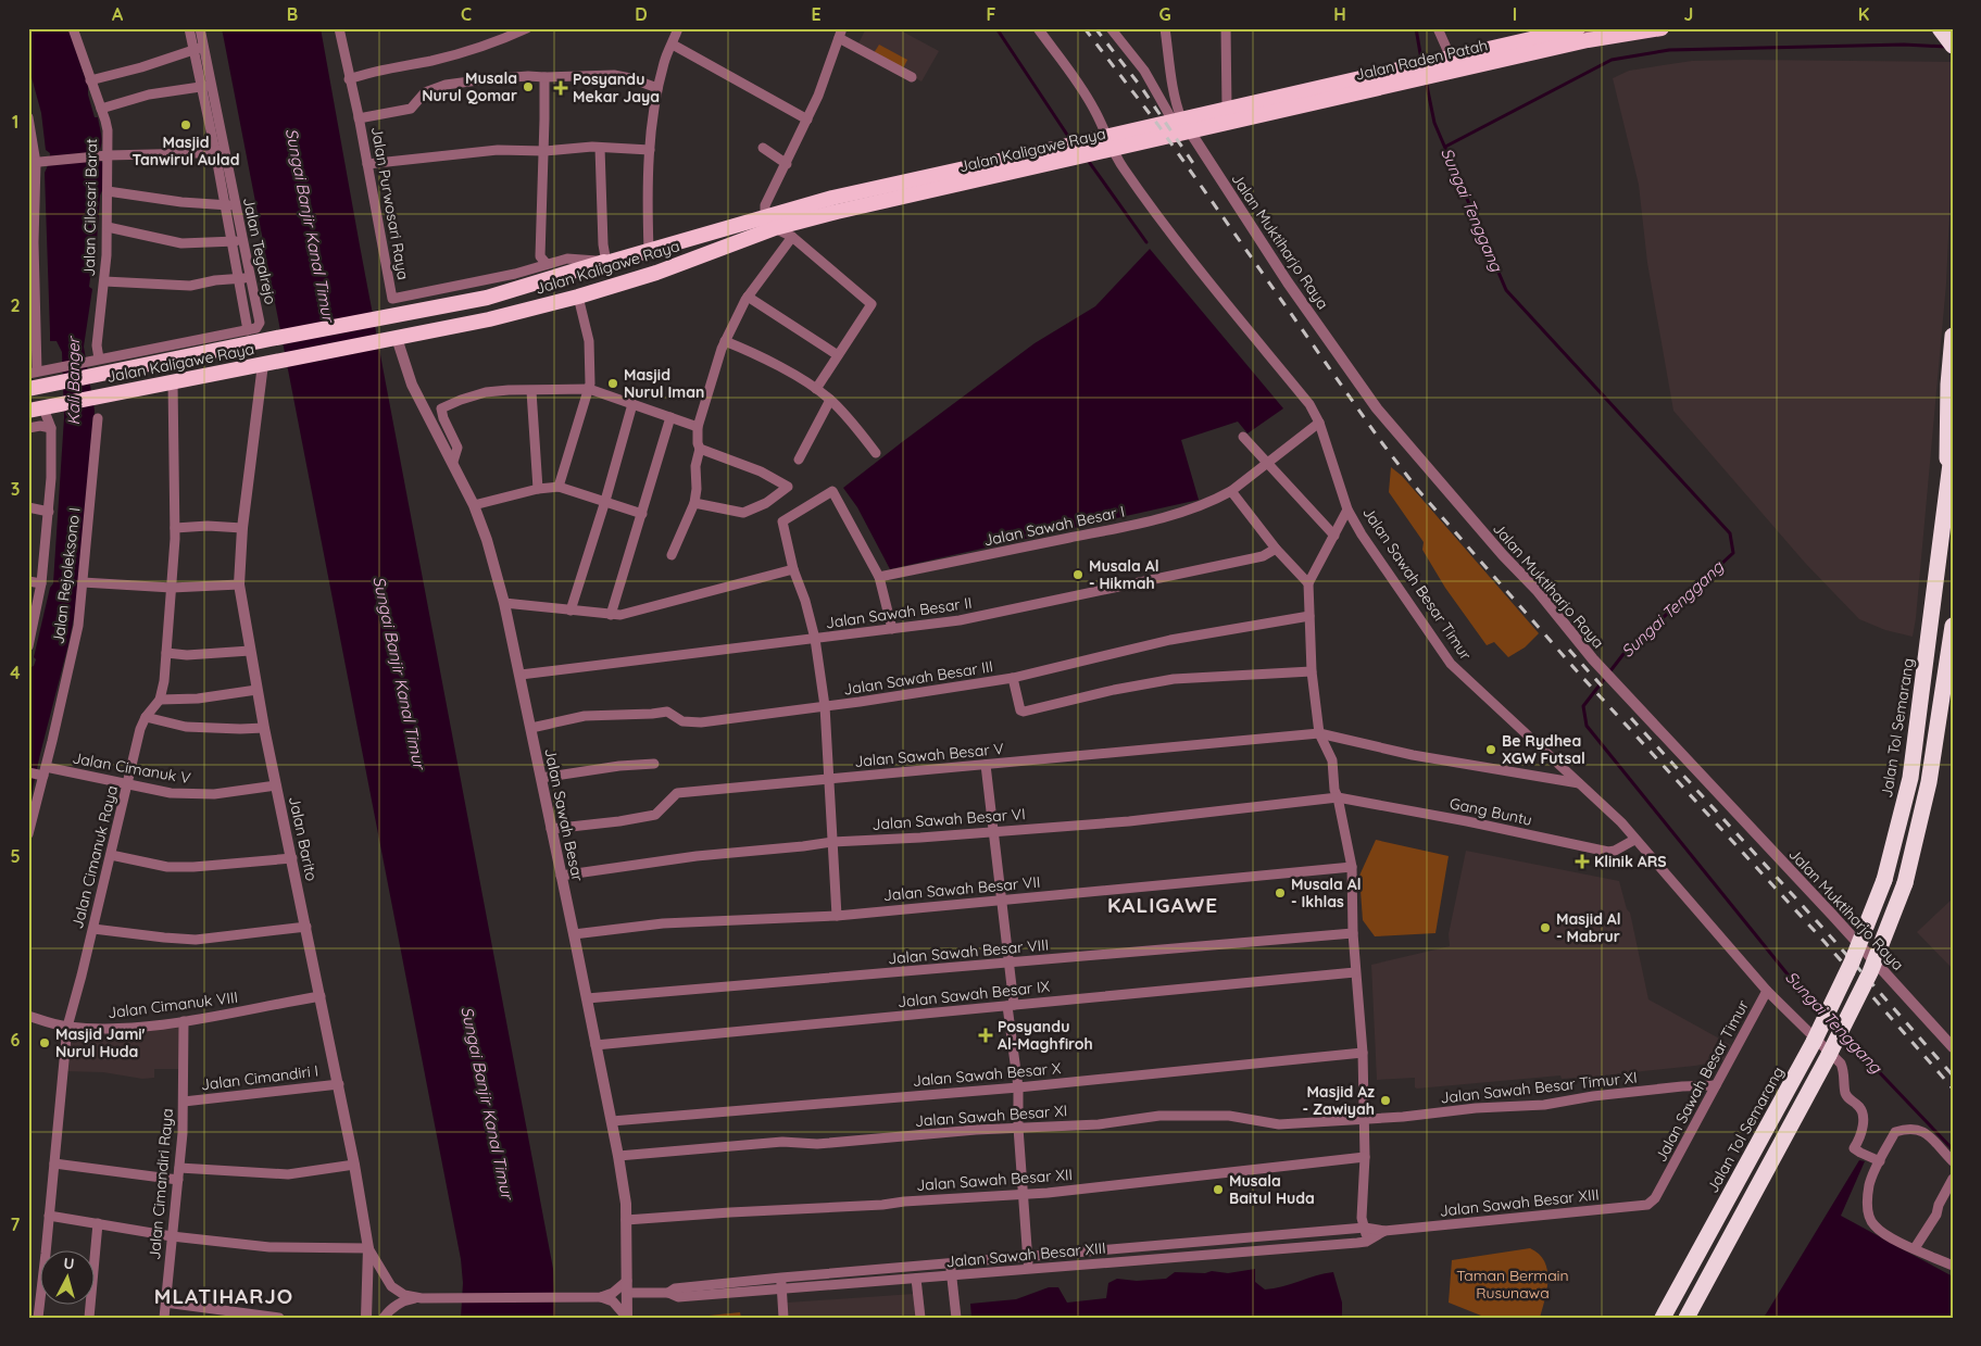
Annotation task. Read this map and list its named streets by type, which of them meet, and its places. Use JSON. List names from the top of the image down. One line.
{"streets":{"highway":["Jalan Raden Patah","Jalan Kaligawe Raya","Jalan Tol Semarang"],"street":["Jalan Purwosari Raya","Jalan Cilosari Barat","Jalan Muktiharjo Raya","Jalan Tegalrejo","Jalan Sawah Besar I","Jalan Rejoleksono I","Jalan Sawah Besar Timur","Jalan Sawah Besar II","Jalan Sawah Besar III","Jalan Sawah Besar V","Jalan Cimanuk V","Gang Buntu","Jalan Sawah Besar","Jalan Sawah Besar VI","Jalan Barito","Jalan Cimanuk Raya","Jalan Sawah Besar VII","Jalan Sawah Besar VIII","Jalan Sawah Besar IX","Jalan Cimanuk VIII","Jalan Sawah Besar X","Jalan Cimandiri I","Jalan Sawah Besar Timur XI","Jalan Sawah Besar XI","Jalan Sawah Besar XII","Jalan Cimandiri Raya","Jalan Sawah Besar XIII"]},"crossings":[["Jalan Raden Patah","Jalan Kaligawe Raya"],["Jalan Raden Patah","Jalan Muktiharjo Raya"],["Jalan Kaligawe Raya","Jalan Purwosari Raya"],["Jalan Kaligawe Raya","Jalan Cilosari Barat"],["Jalan Kaligawe Raya","Jalan Muktiharjo Raya"],["Jalan Kaligawe Raya","Jalan Sawah Besar Timur"],["Jalan Kaligawe Raya","Jalan Sawah Besar"],["Jalan Kaligawe Raya","Jalan Barito"],["Jalan Sawah Besar I","Jalan Sawah Besar Timur"],["Jalan Rejoleksono I","Jalan Cimanuk V"],["Jalan Sawah Besar Timur","Jalan Sawah Besar V"],["Jalan Sawah Besar Timur","Gang Buntu"],["Jalan Sawah Besar Timur","Jalan Sawah Besar Timur XI"],["Jalan Sawah Besar Timur","Jalan Sawah Besar XIII"],["Jalan Sawah Besar II","Jalan Sawah Besar"],["Jalan Sawah Besar III","Jalan Sawah Besar"],["Jalan Sawah Besar V","Jalan Sawah Besar"],["Jalan Cimanuk V","Jalan Barito"],["Jalan Cimanuk V","Jalan Cimanuk Raya"],["Gang Buntu","Jalan Sawah Besar VI"],["Jalan Sawah Besar","Jalan Sawah Besar VI"],["Jalan Sawah Besar","Jalan Sawah Besar VII"],["Jalan Sawah Besar","Jalan Sawah Besar VIII"],["Jalan Sawah Besar","Jalan Sawah Besar IX"],["Jalan Sawah Besar","Jalan Sawah Besar X"],["Jalan Sawah Besar","Jalan Sawah Besar XI"],["Jalan Sawah Besar","Jalan Sawah Besar XII"],["Jalan Sawah Besar","Jalan Sawah Besar XIII"],["Jalan Barito","Jalan Cimanuk VIII"],["Jalan Barito","Jalan Cimandiri I"],["Jalan Cimanuk Raya","Jalan Cimanuk VIII"],["Jalan Cimanuk VIII","Jalan Cimandiri Raya"],["Jalan Cimandiri I","Jalan Cimandiri Raya"],["Jalan Sawah Besar Timur XI","Jalan Sawah Besar XI"]],"districts":["KALIGAWE","MLATIHARJO"],"water":["Sungai Tenggang","Sungai Banjir Kanal Timur","Kali Banger"],"parks":["Taman Bermain Rusunawa"],"places":{"other":["Musala Nurul Qomar","Masjid Tanwirul Aulad","Masjid Nurul Iman","Musala Al - Hikmah","Be Rydhea XGW Futsal","Musala Al - Ikhlas","Masjid Al - Mabrur","Masjid Jami' Nurul Huda","Masjid Az - Zawiyah","Musala Baitul Huda"],"health":["Posyandu Mekar Jaya","Klinik ARS","Posyandu Al-Maghfiroh"]},"north":"top","grid":{"columns":["A","B","C","D","E","F","G","H","I","J","K"],"rows":["1","2","3","4","5","6","7"]}}
